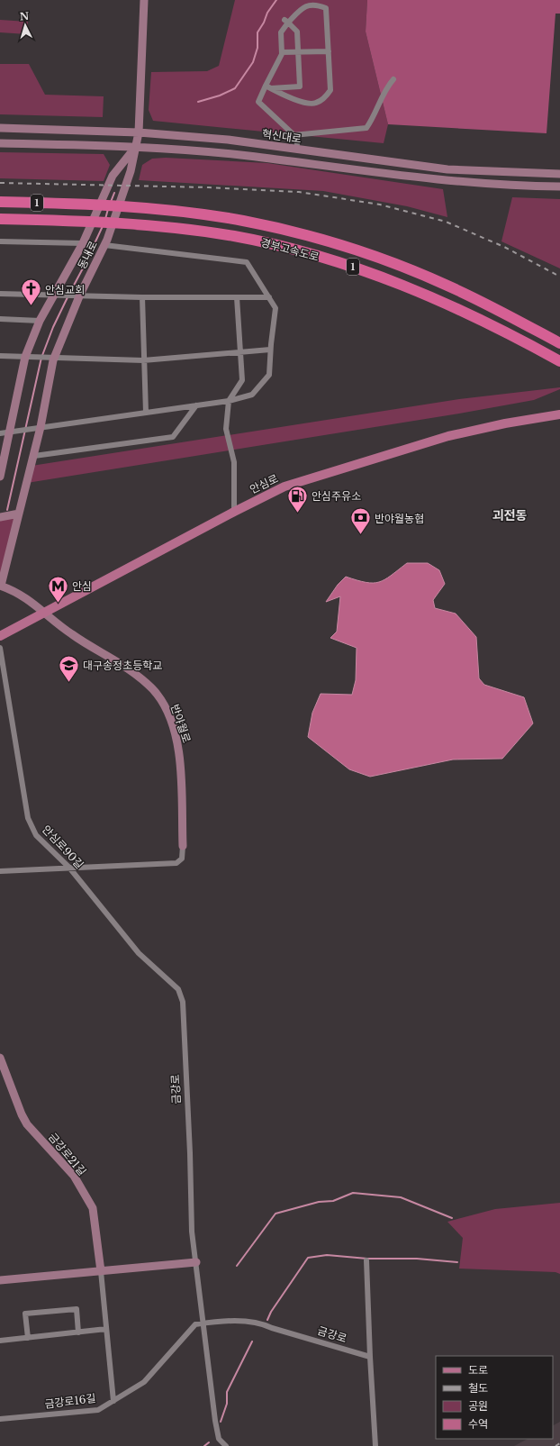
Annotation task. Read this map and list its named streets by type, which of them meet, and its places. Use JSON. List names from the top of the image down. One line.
{"streets":{"highway":["1","경부고속도로"],"main road":["혁신대로","동내로","안심로","반야월로","금강로21길"],"street":["안심로90길","금강로","금강로16길"]},"crossings":[["혁신대로","동내로"],["동내로","반야월로"],["안심로","반야월로"],["안심로90길","금강로"]],"districts":["괴전동"],"places":{"church":["안심교회"],"fuel station":["안심주유소"],"bank":["반야월농협"],"metro station":["안심"],"school or university":["대구송정초등학교"]},"legend":["도로","철도","공원","수역"],"north":"top"}
